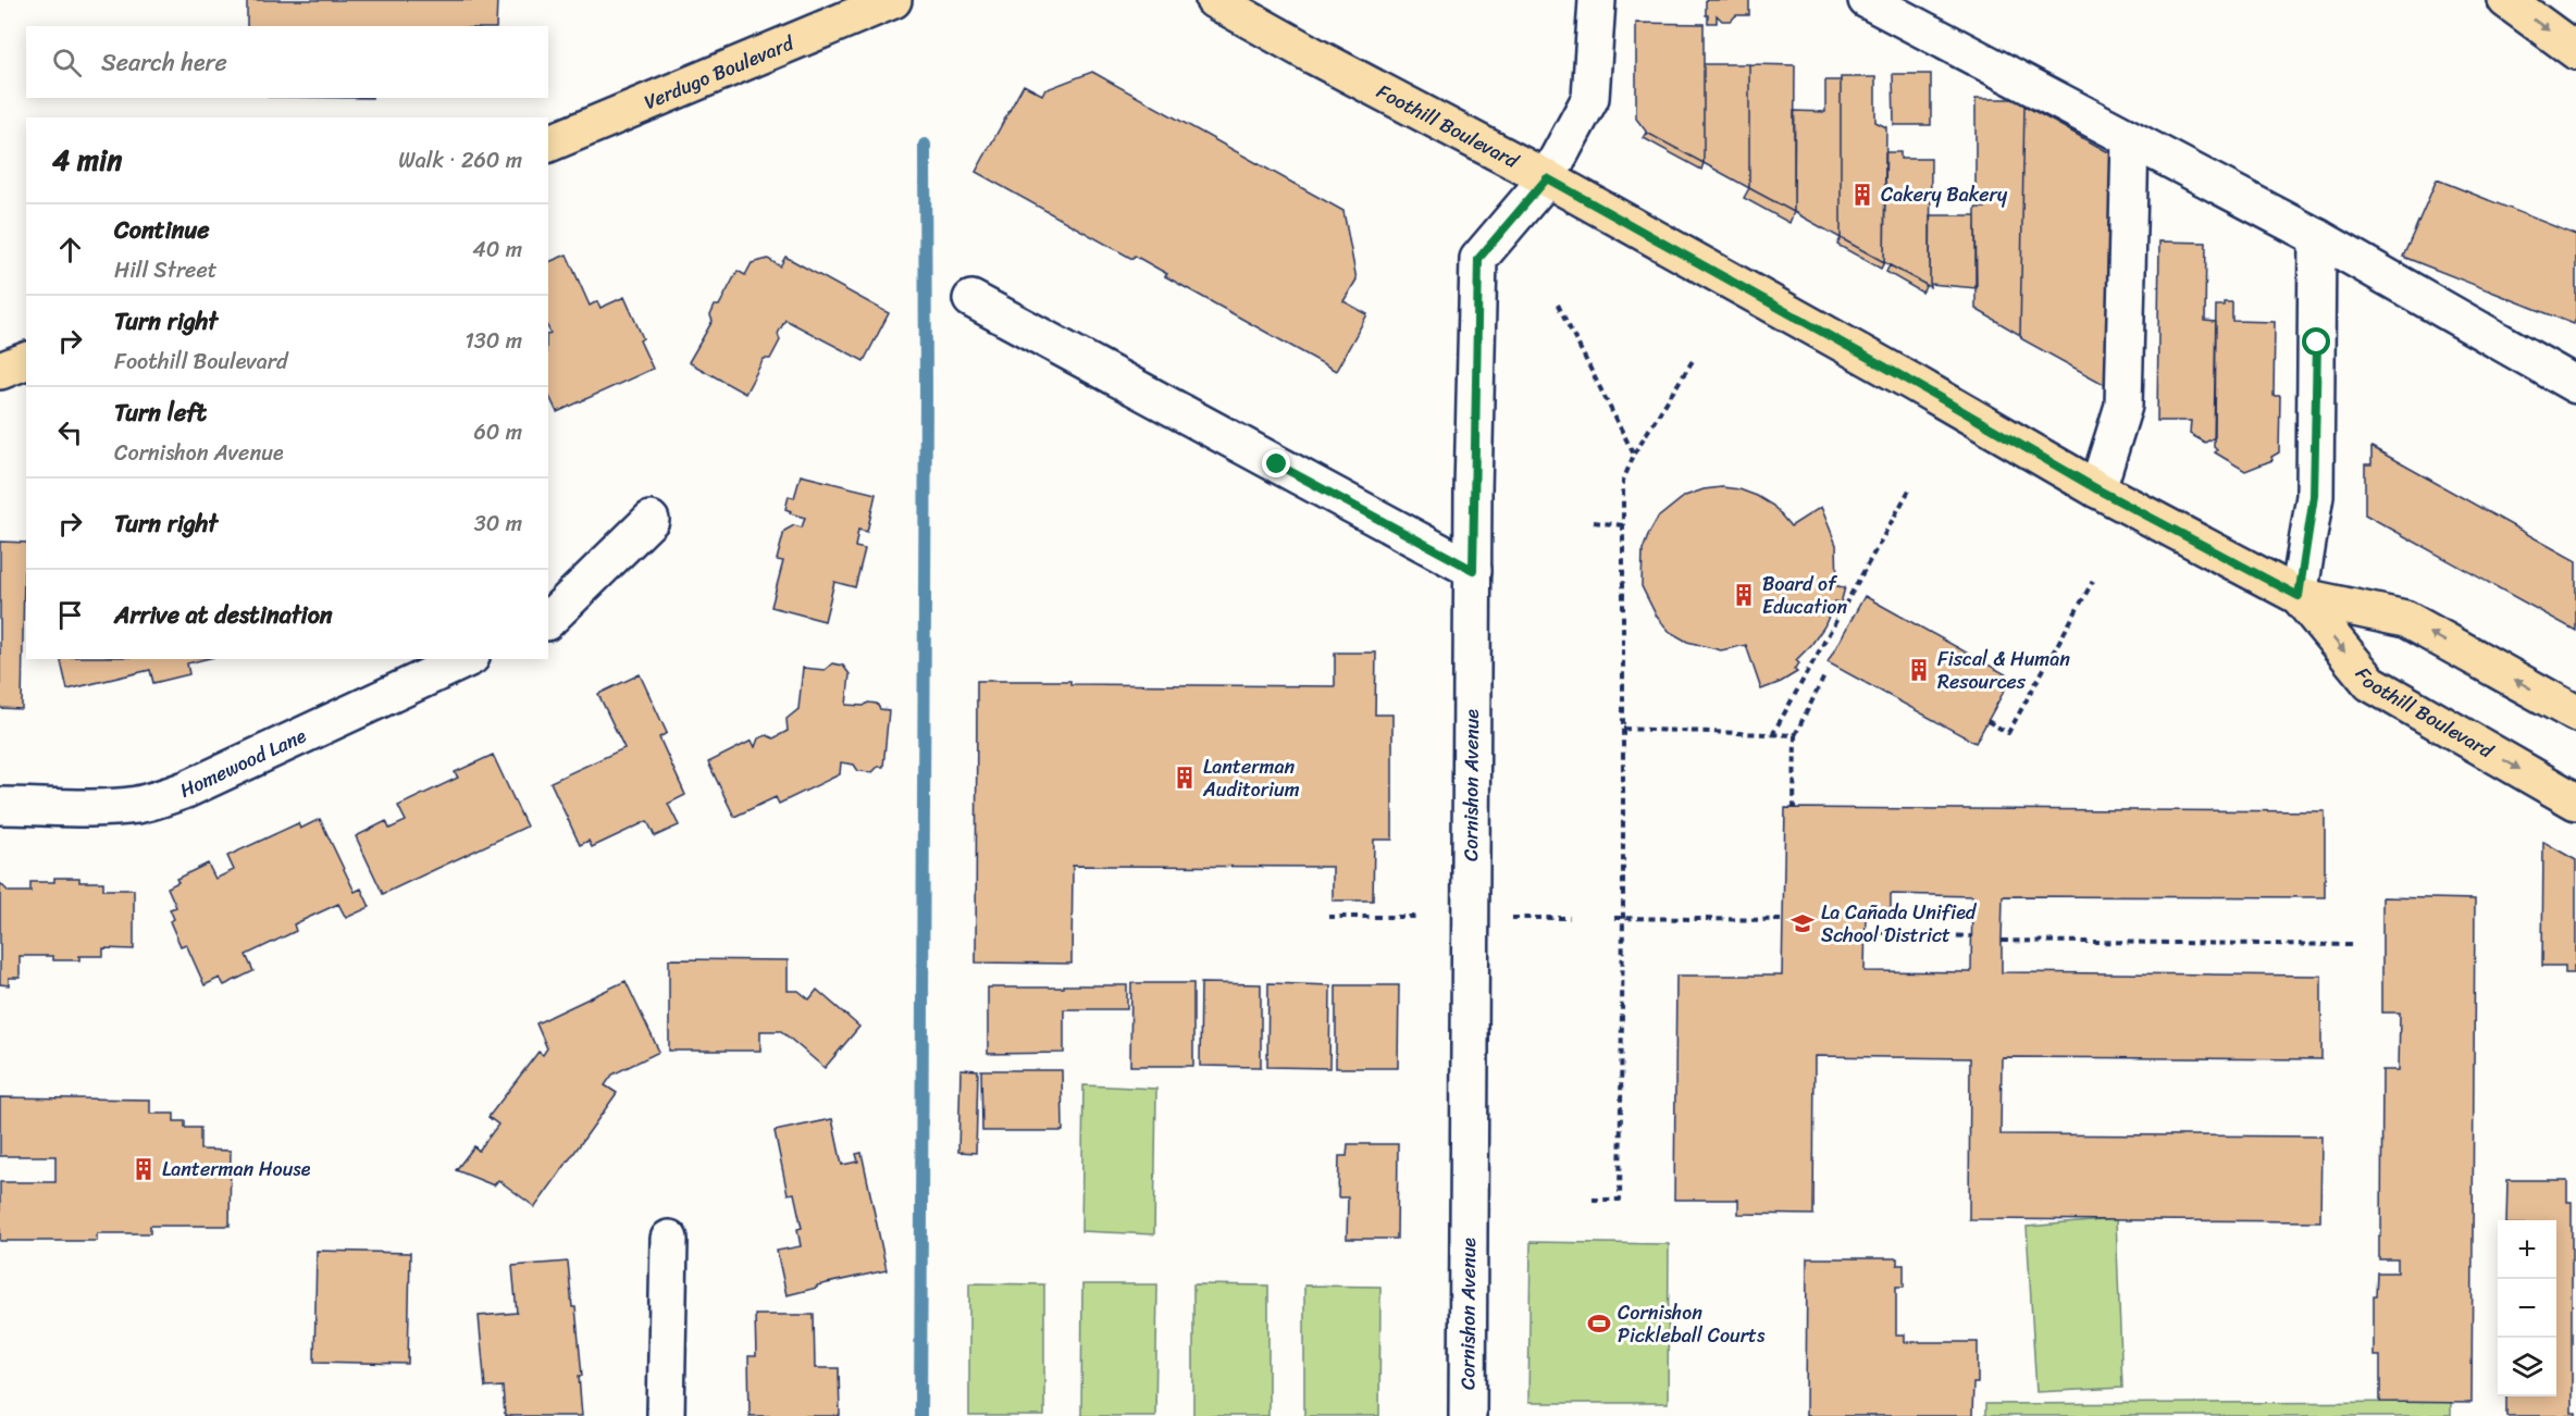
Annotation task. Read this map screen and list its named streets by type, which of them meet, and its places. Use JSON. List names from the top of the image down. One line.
{"streets":{"main road":["Verdugo Boulevard","Foothill Boulevard"],"street":["Homewood Lane","Cornishon Avenue"]},"crossings":[["Foothill Boulevard","Cornishon Avenue"]],"places":{"building":["Cakery Bakery","Board of Education","Fiscal & Human Resources","Lanterman Auditorium","Lanterman House"],"school or university":["La Cañada Unified School District"],"sports":["Cornishon Pickleball Courts"]},"page":{"search":"Search here","heading":["4 min","Walk · 260 m"],"list":[["Continue","Hill Street","40 m"],["Turn right","Foothill Boulevard","130 m"],["Turn left","Cornishon Avenue","60 m"],["Turn right","30 m"],"Arrive at destination"],"map_buttons":["+","−"]}}
